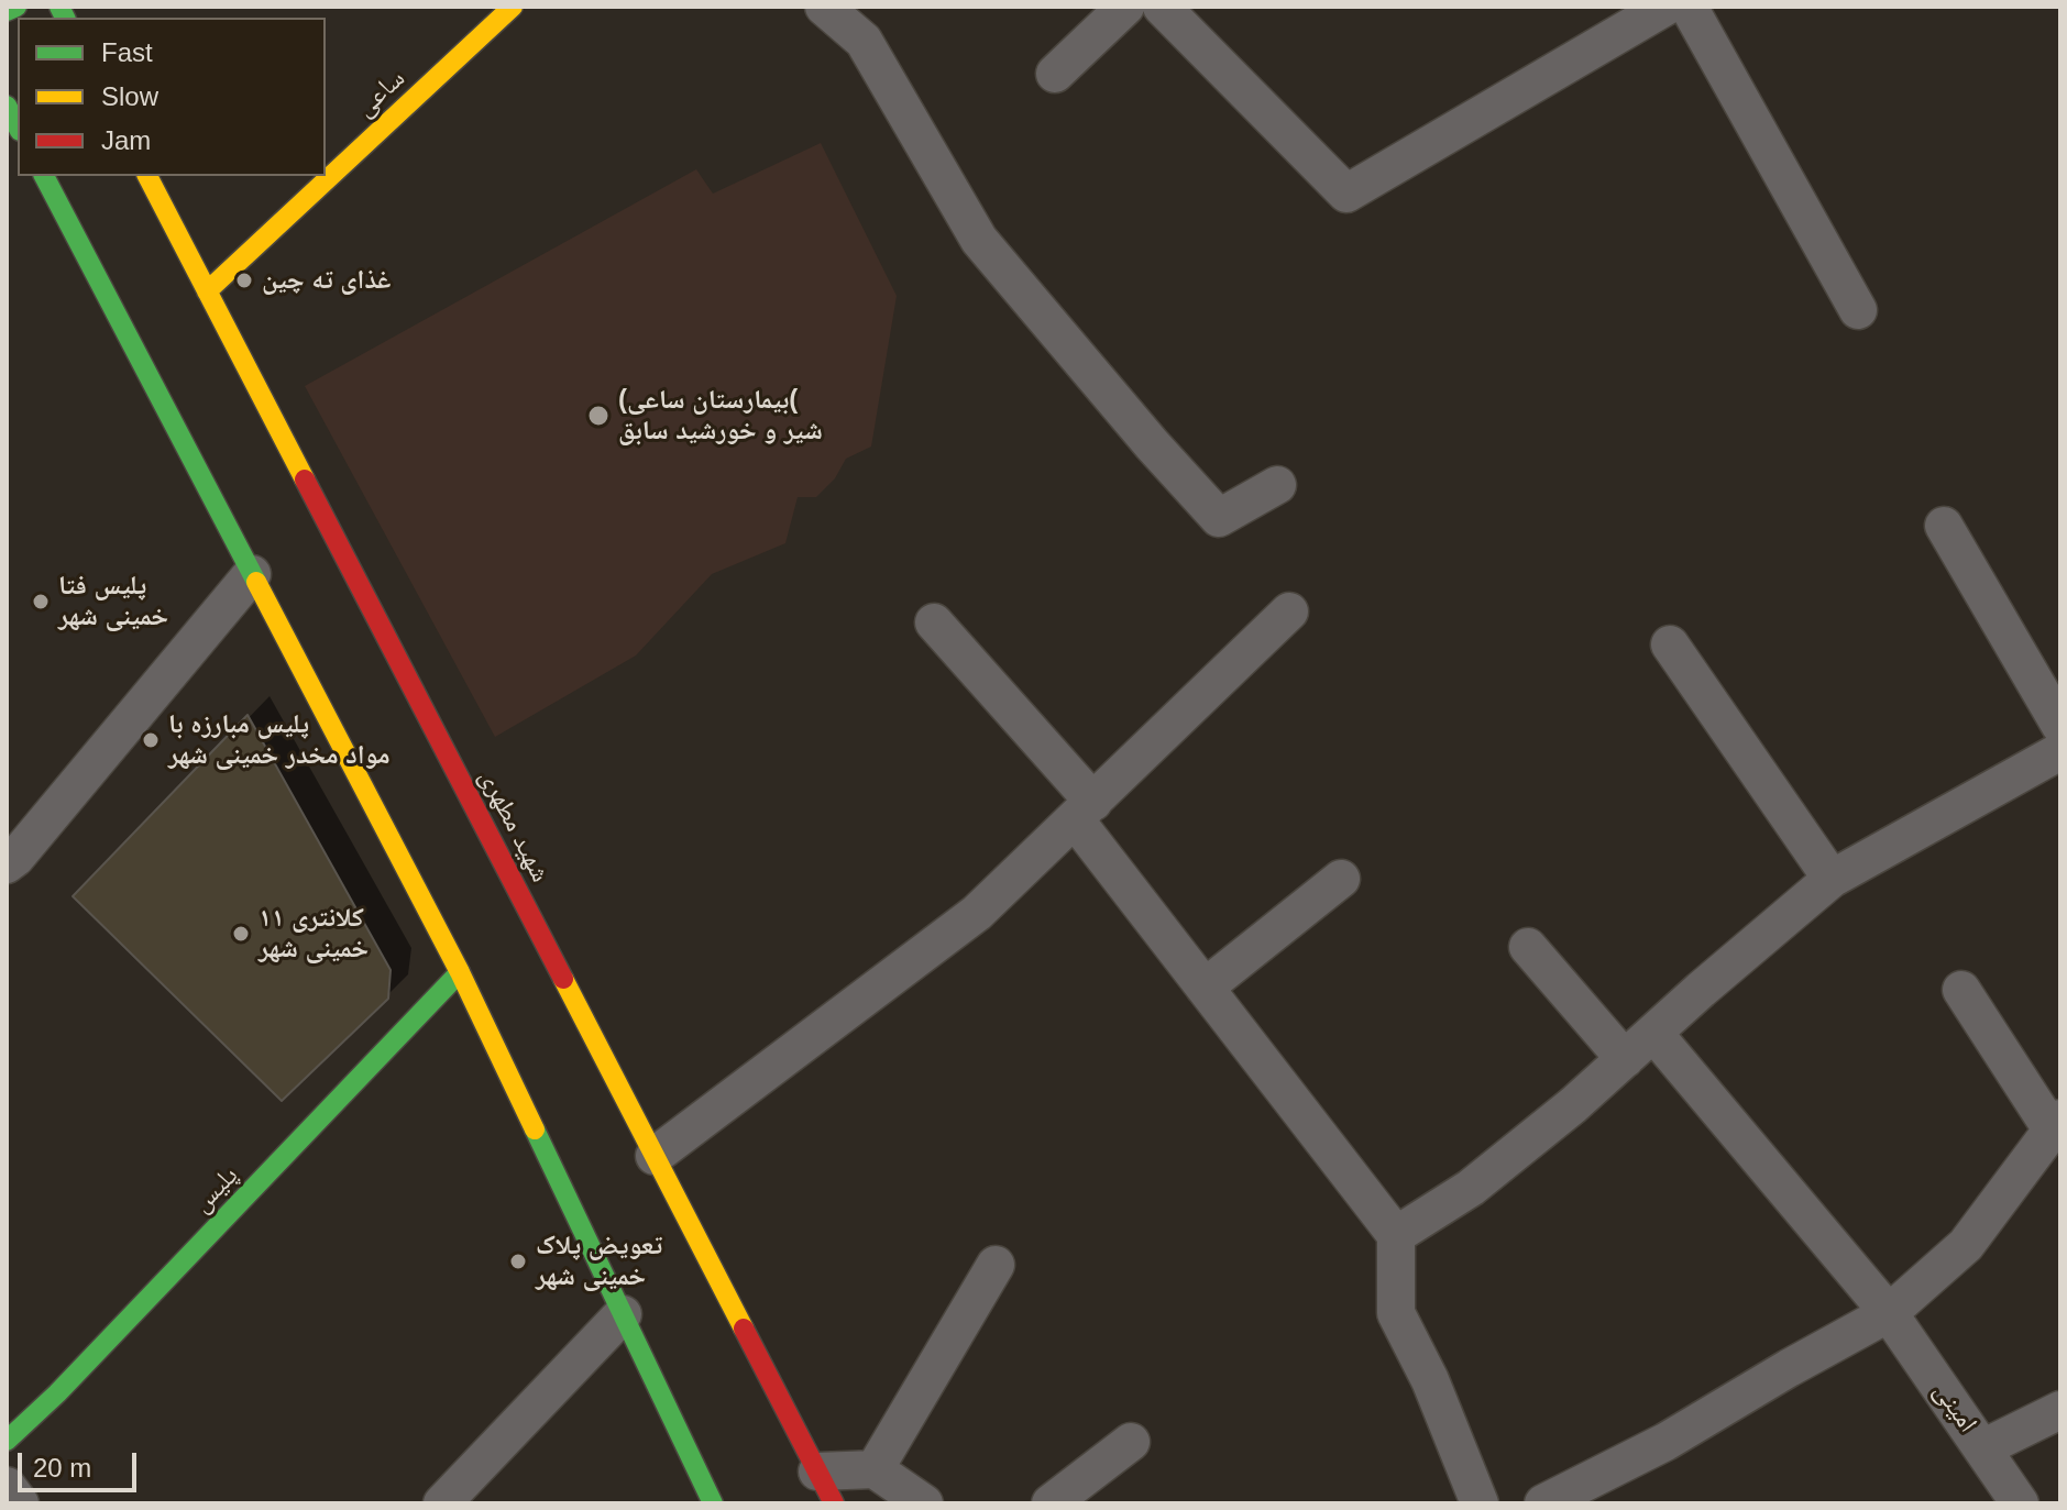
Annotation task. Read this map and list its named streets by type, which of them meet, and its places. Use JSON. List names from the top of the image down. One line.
{"streets":{"main road":["ساعی","شهید مطهری","پلیس"],"street":["امینی"]},"crossings":[["ساعی","شهید مطهری"]],"places":["غذای ته چین","(بیمارستان ساعی( شیر و خورشید سابق","پلیس فتا خمینی شهر","پلیس مبارزه با مواد مخدر خمینی شهر","کلانتری ۱۱ خمینی شهر","تعویض پلاک خمینی شهر"],"legend":["Fast","Slow","Jam"],"scale_bar":"20 m"}
